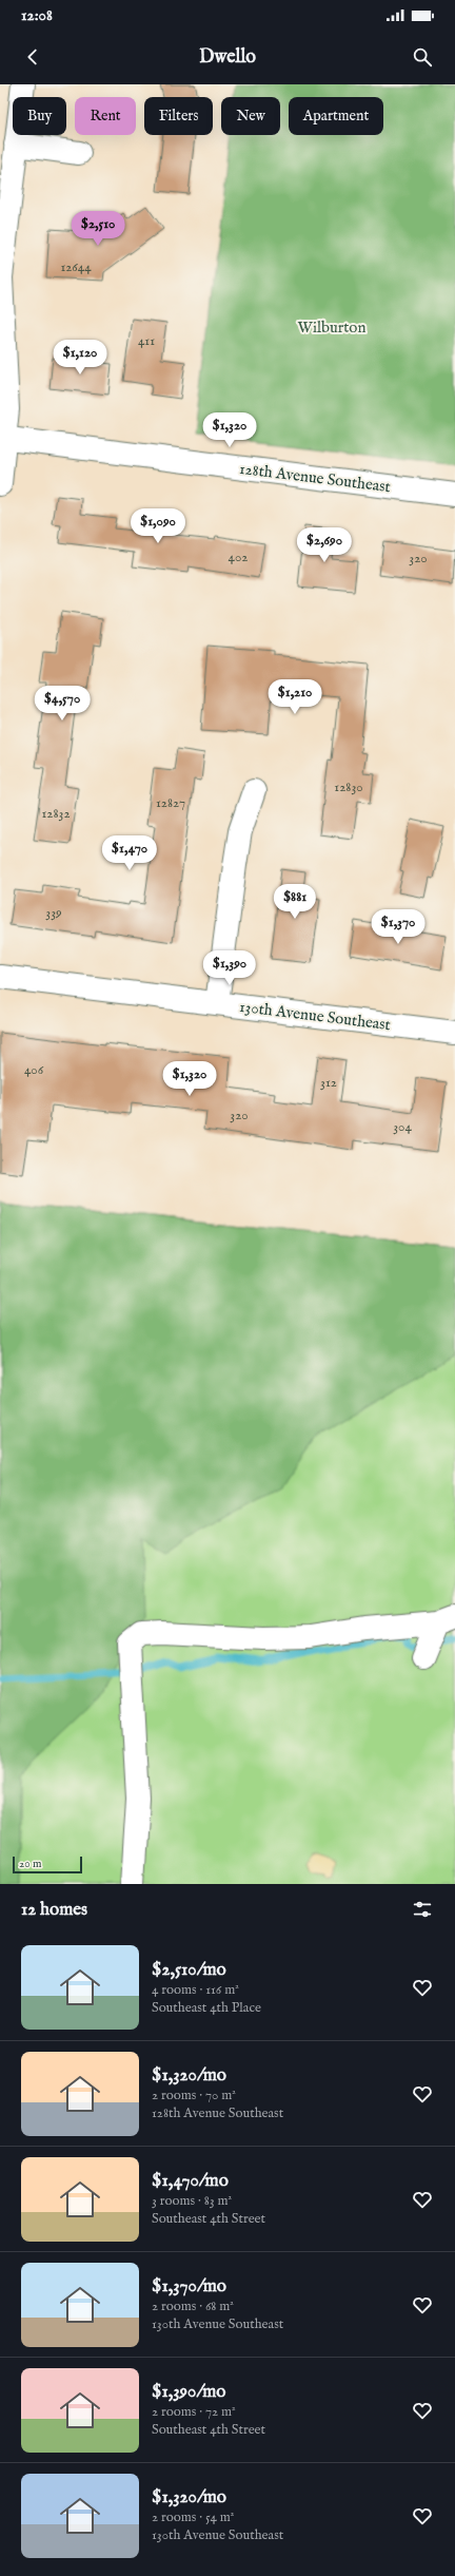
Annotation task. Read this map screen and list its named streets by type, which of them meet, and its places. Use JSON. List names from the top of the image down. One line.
{"streets":{"street":["128th Avenue Southeast","130th Avenue Southeast"]},"parks":["Wilburton"],"house_numbers":["12644","411","402","320","12830","12827","12832","339","406","312","320","304"],"scale_bar":"20 m","page":{"status":"12:08","header":"Dwello","chip":["Buy","Rent","Filters","New","Apartment"],"price":["$2,510","$1,120","$1,320","$1,090","$2,690","$1,210","$4,570","$1,470","$881","$1,370","$1,390","$1,320"],"scale":"20 m","heading":"12 homes","list":[{"name":"$2,510/mo","note":"4 rooms · 116 m² · Southeast 4th Place"},{"name":"$1,320/mo","note":"2 rooms · 70 m² · 128th Avenue Southeast"},{"name":"$1,470/mo","note":"3 rooms · 83 m² · Southeast 4th Street"},{"name":"$1,370/mo","note":"2 rooms · 68 m² · 130th Avenue Southeast"},{"name":"$1,390/mo","note":"2 rooms · 72 m² · Southeast 4th Street"},{"name":"$1,320/mo","note":"2 rooms · 54 m² · 130th Avenue Southeast"}]}}
